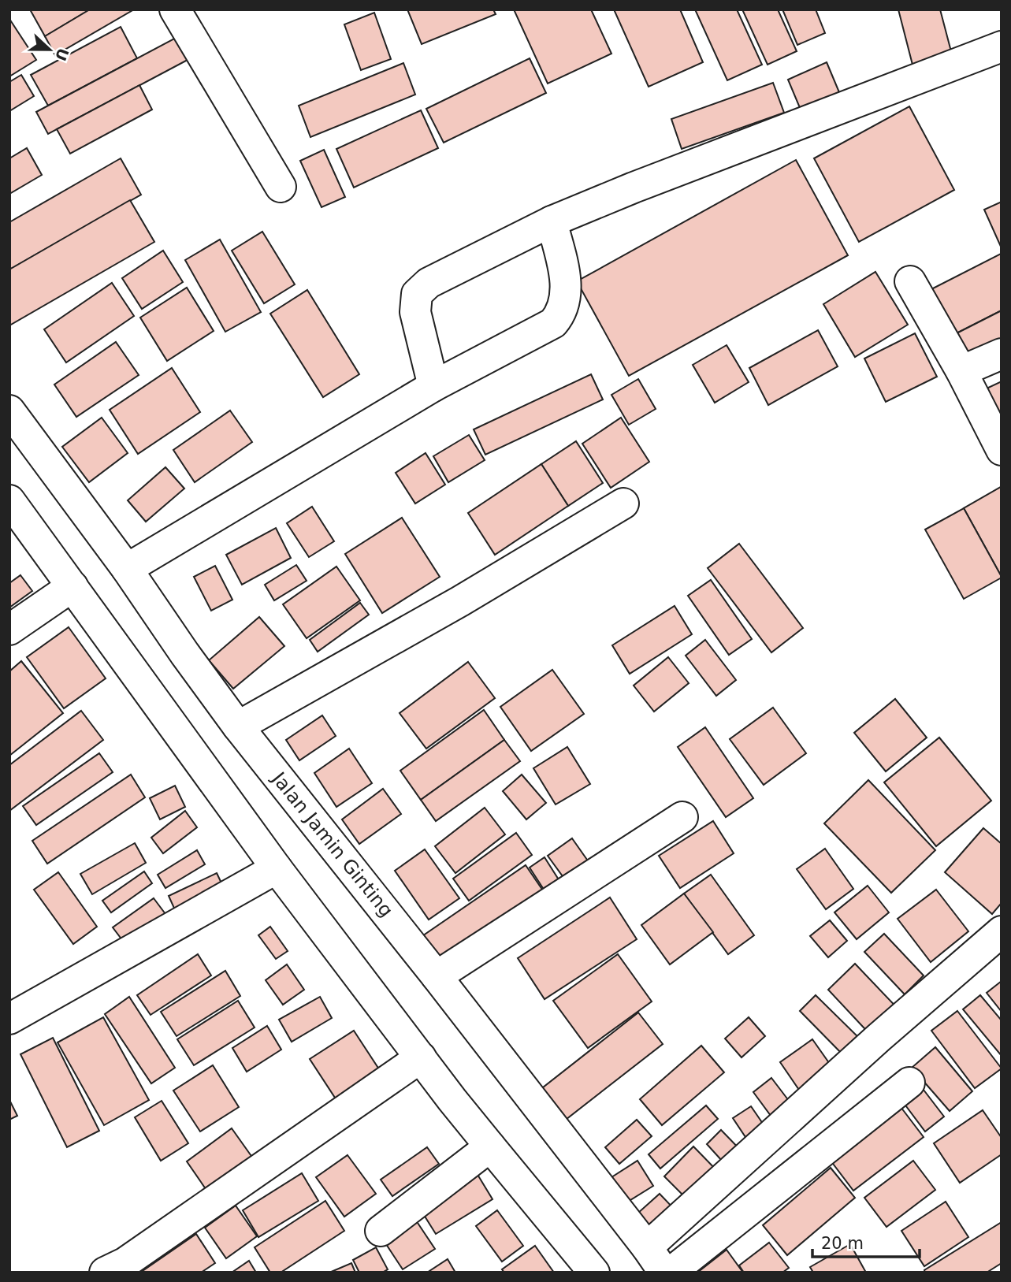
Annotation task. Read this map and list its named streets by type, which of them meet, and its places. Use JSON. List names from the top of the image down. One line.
{"streets":{"main road":["Jalan Jamin Ginting"]},"scale_bar":"20 m","north":"right"}
